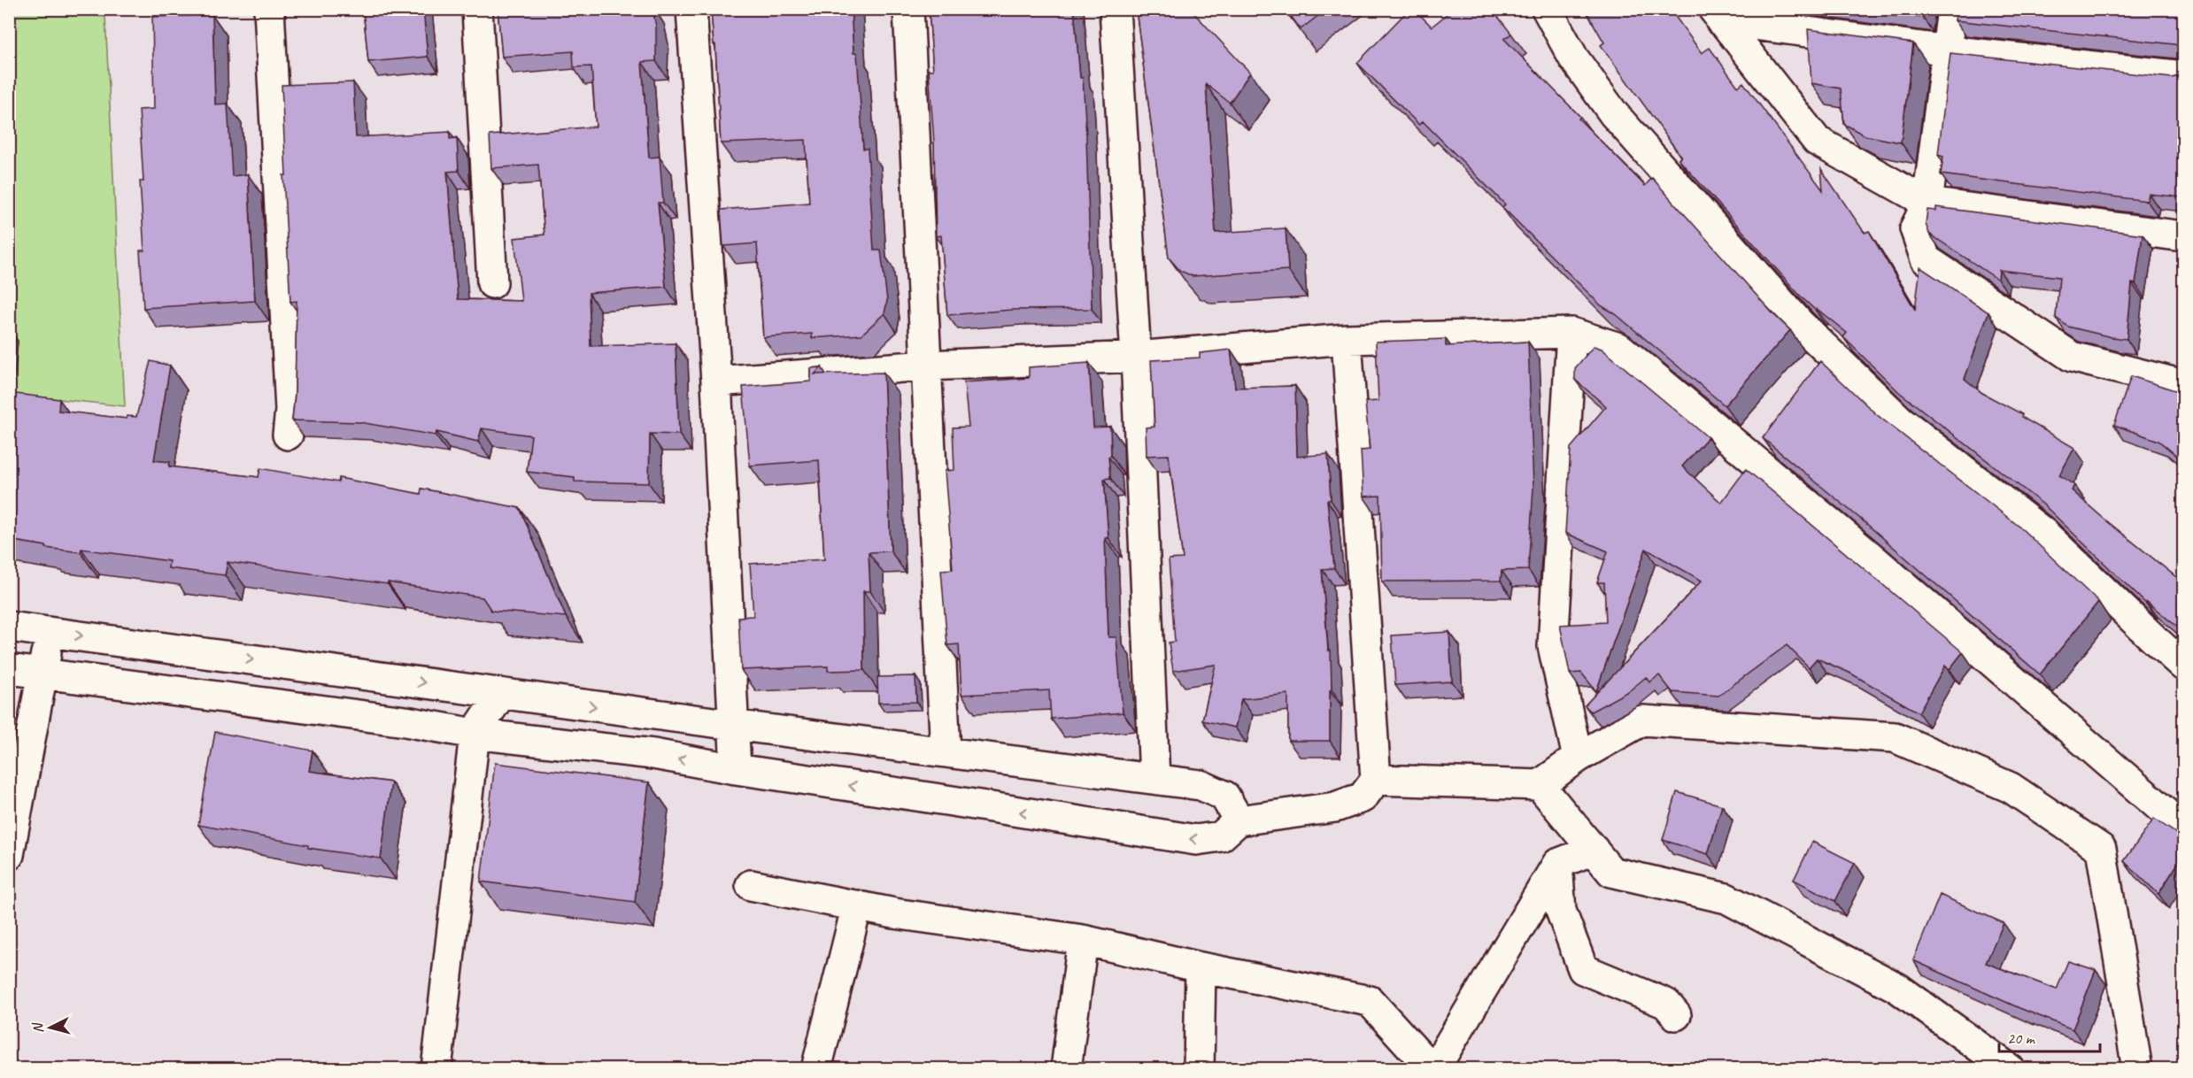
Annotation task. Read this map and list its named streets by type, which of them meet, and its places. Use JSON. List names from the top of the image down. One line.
{"scale_bar":"20 m","north":"left"}
